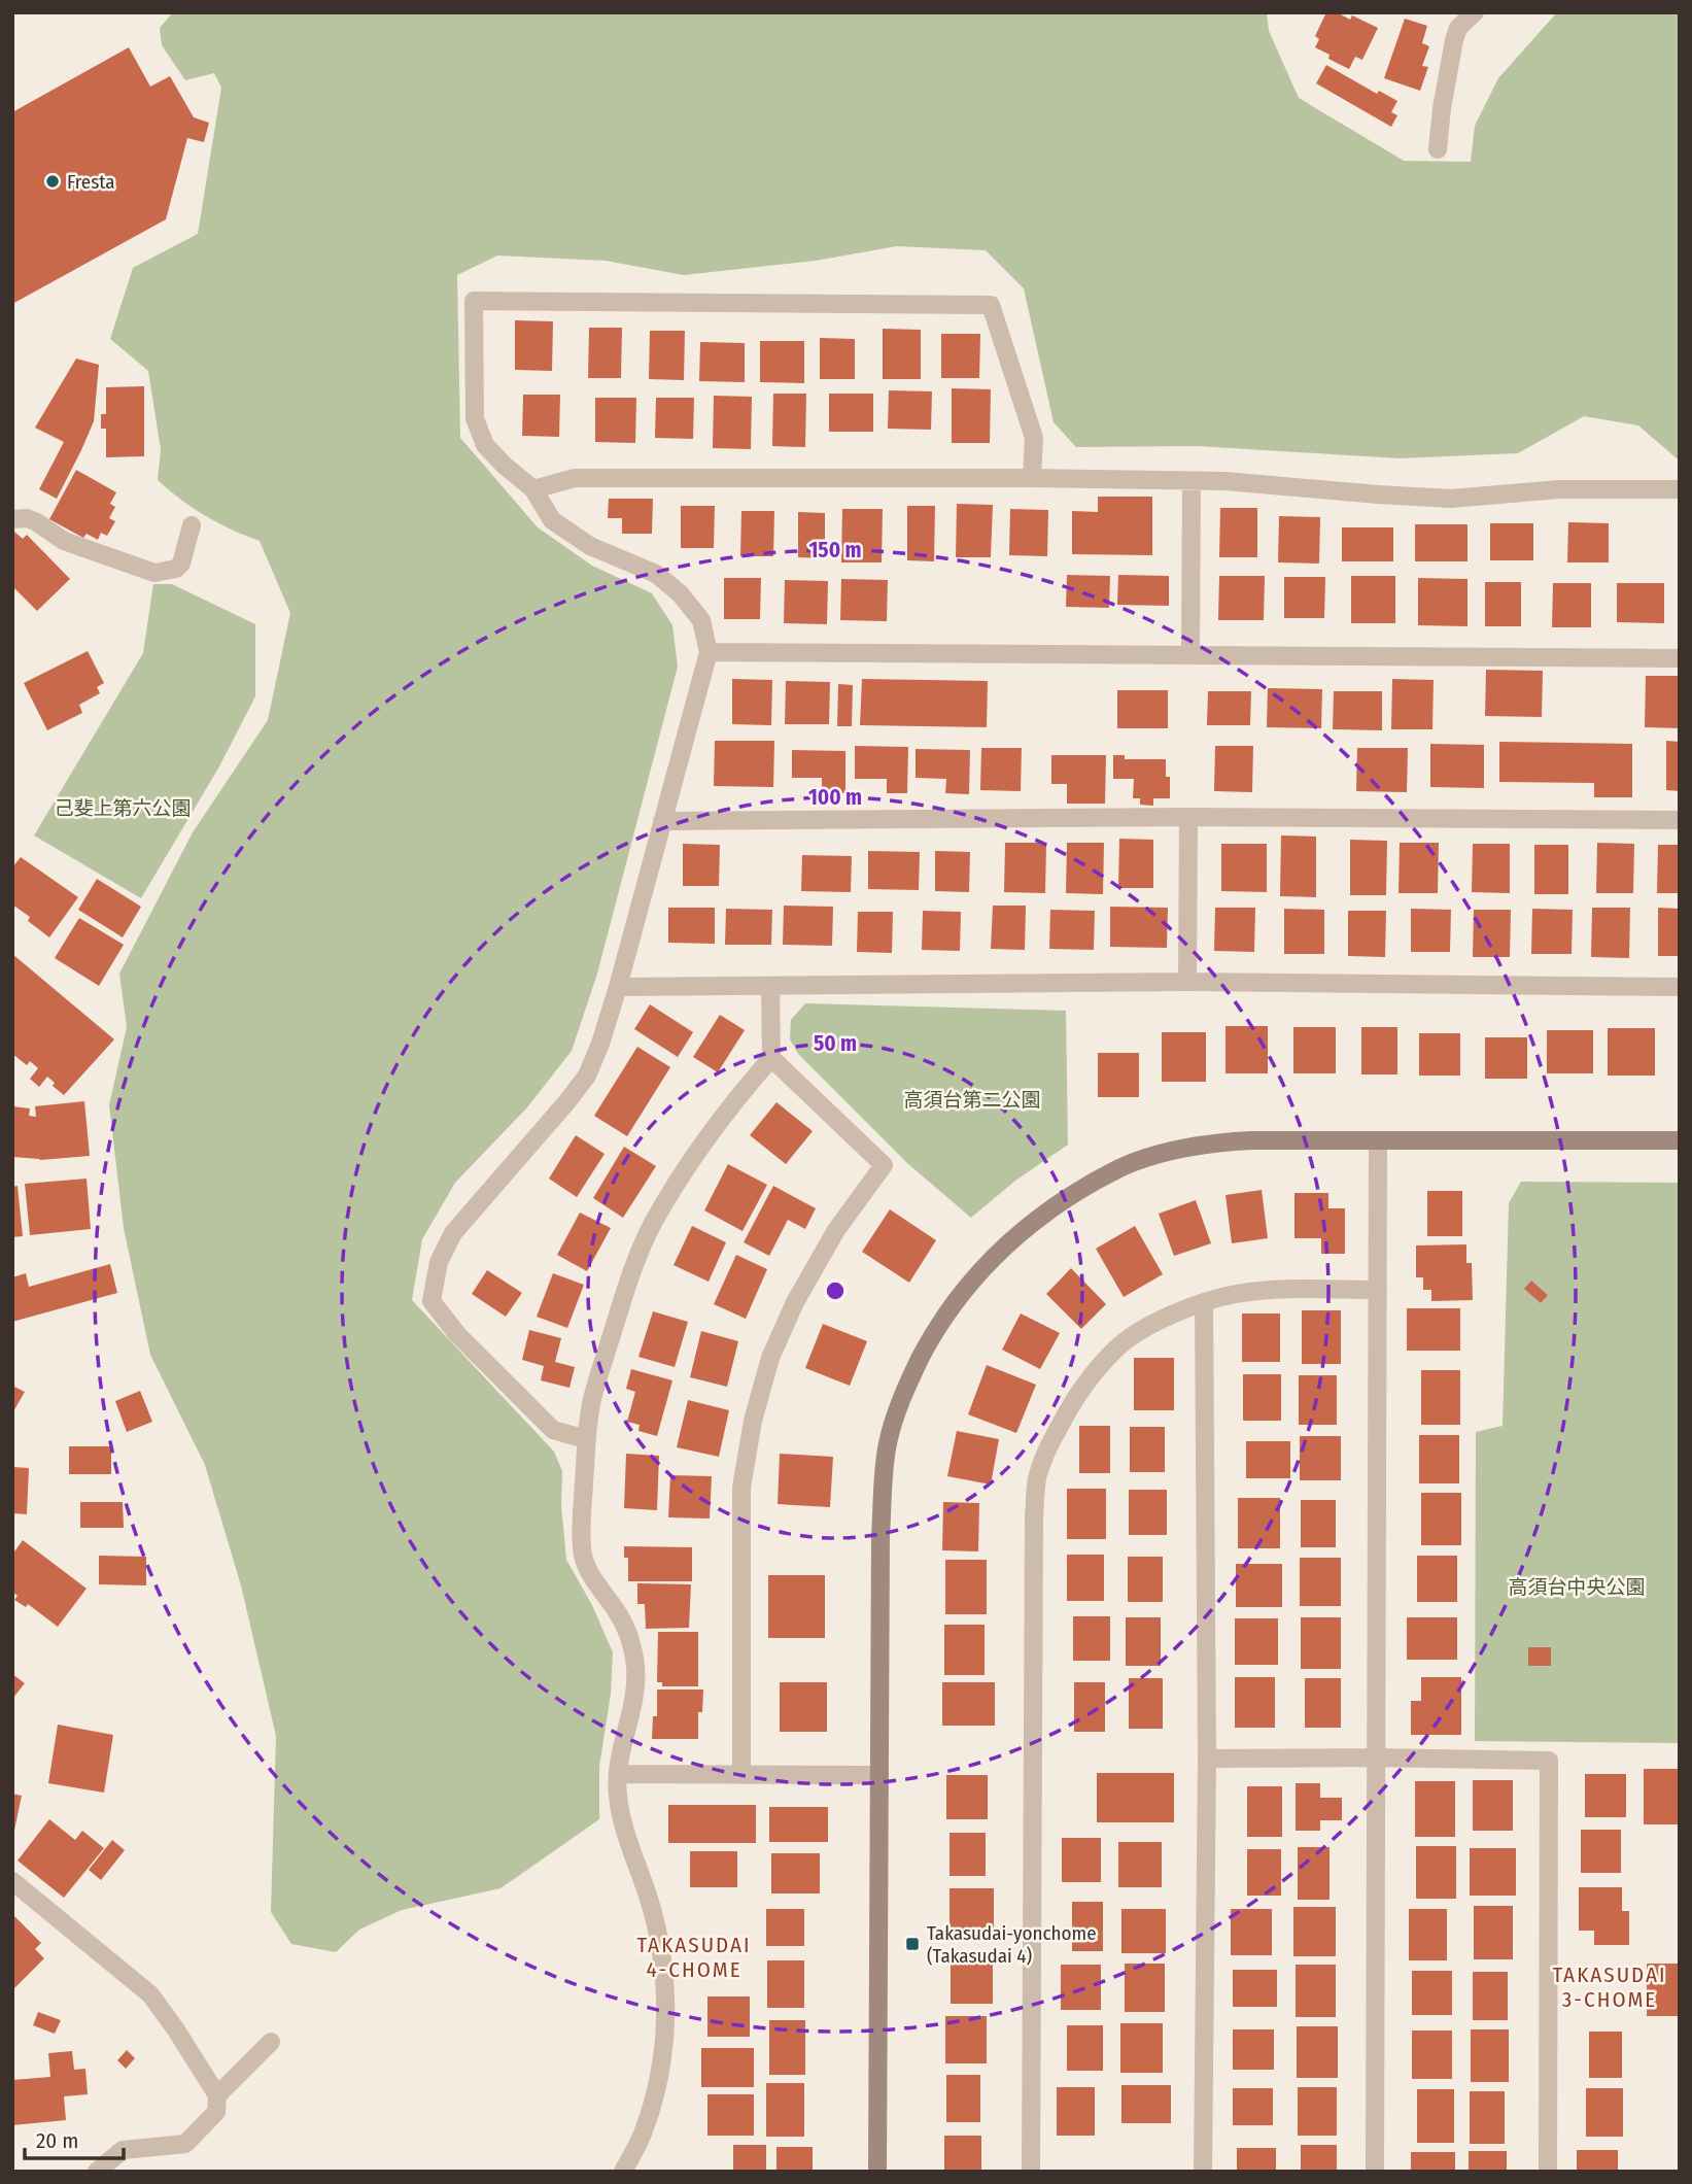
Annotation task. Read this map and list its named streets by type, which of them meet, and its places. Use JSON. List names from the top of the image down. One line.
{"districts":["TAKASUDAI 4-CHOME","TAKASUDAI 3-CHOME"],"parks":["己斐上第六公園","高須台第二公園","高須台中央公園"],"places":{"other":["Fresta"],"transit":["Takasudai-yonchome (Takasudai 4)"]},"scale_bar":"20 m","rings":["150 m","100 m","50 m"]}
